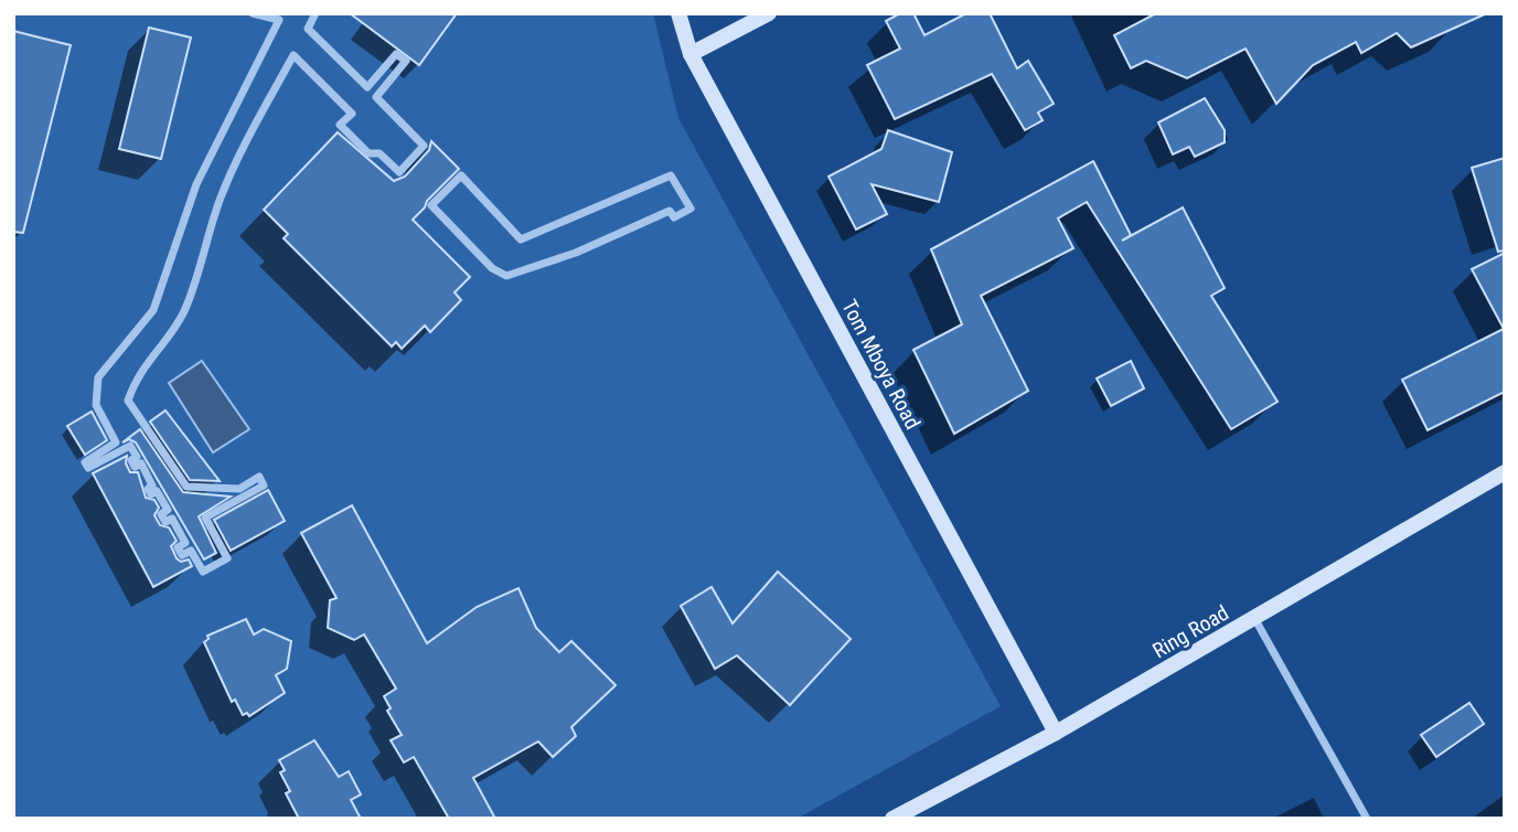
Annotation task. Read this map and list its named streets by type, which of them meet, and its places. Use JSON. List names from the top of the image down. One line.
{"streets":{"street":["Tom Mboya Road","Ring Road"]},"crossings":[["Tom Mboya Road","Ring Road"]]}
